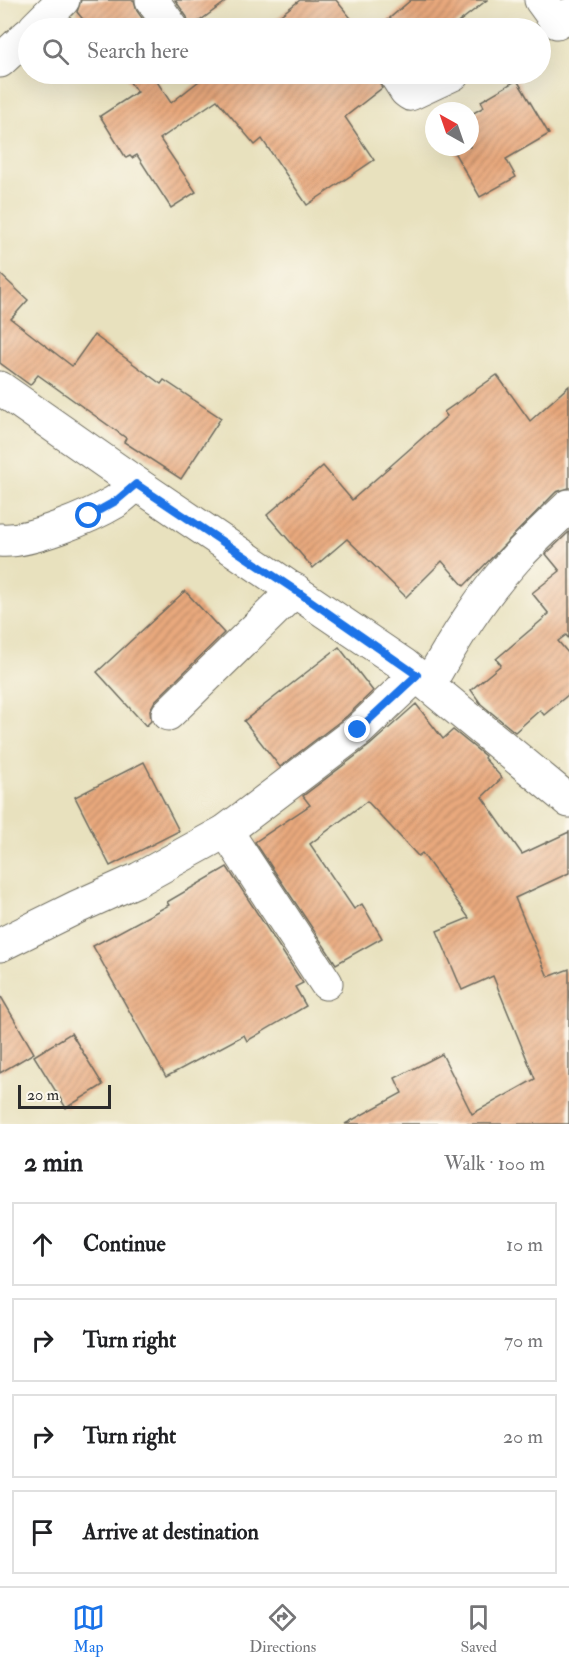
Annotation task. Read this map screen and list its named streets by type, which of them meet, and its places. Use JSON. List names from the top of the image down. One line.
{"scale_bar":"20 m","north":"top left","page":{"search":"Search here","scale":"20 m","heading":["2 min","Walk · 100 m"],"list":[["Continue","10 m"],["Turn right","70 m"],["Turn right","20 m"],"Arrive at destination"],"nav":["Map","Directions","Saved"]}}
